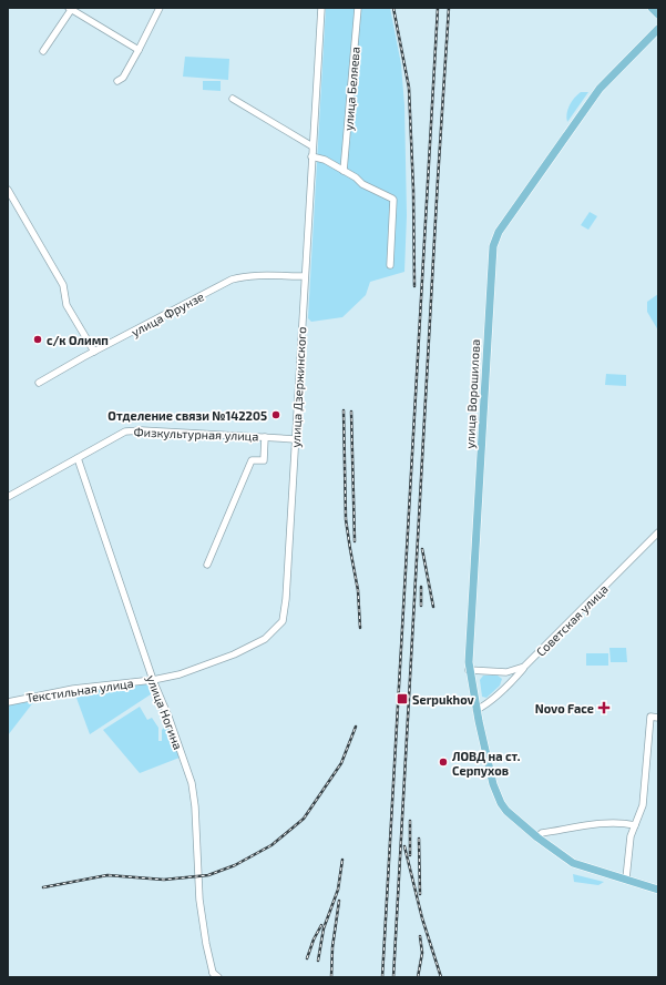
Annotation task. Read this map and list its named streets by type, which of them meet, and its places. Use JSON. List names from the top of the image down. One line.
{"streets":{"main road":["улица Ворошилова"],"street":["улица Беляева","улица Фрунзе","улица Дзержинского","Физкультурная улица","Советская улица","Текстильная улица","улица Ногина"]},"crossings":[["улица Фрунзе","улица Дзержинского"],["улица Дзержинского","Физкультурная улица"],["улица Дзержинского","Текстильная улица"],["улица Дзержинского","улица Ногина"],["улица Ворошилова","Советская улица"],["Физкультурная улица","улица Ногина"],["Текстильная улица","улица Ногина"]],"places":{"other":["с/к Олимп","Отделение связи №142205","ЛОВД на ст. Серпухов"],"transit":["Serpukhov"],"health":["Novo Face"]}}
